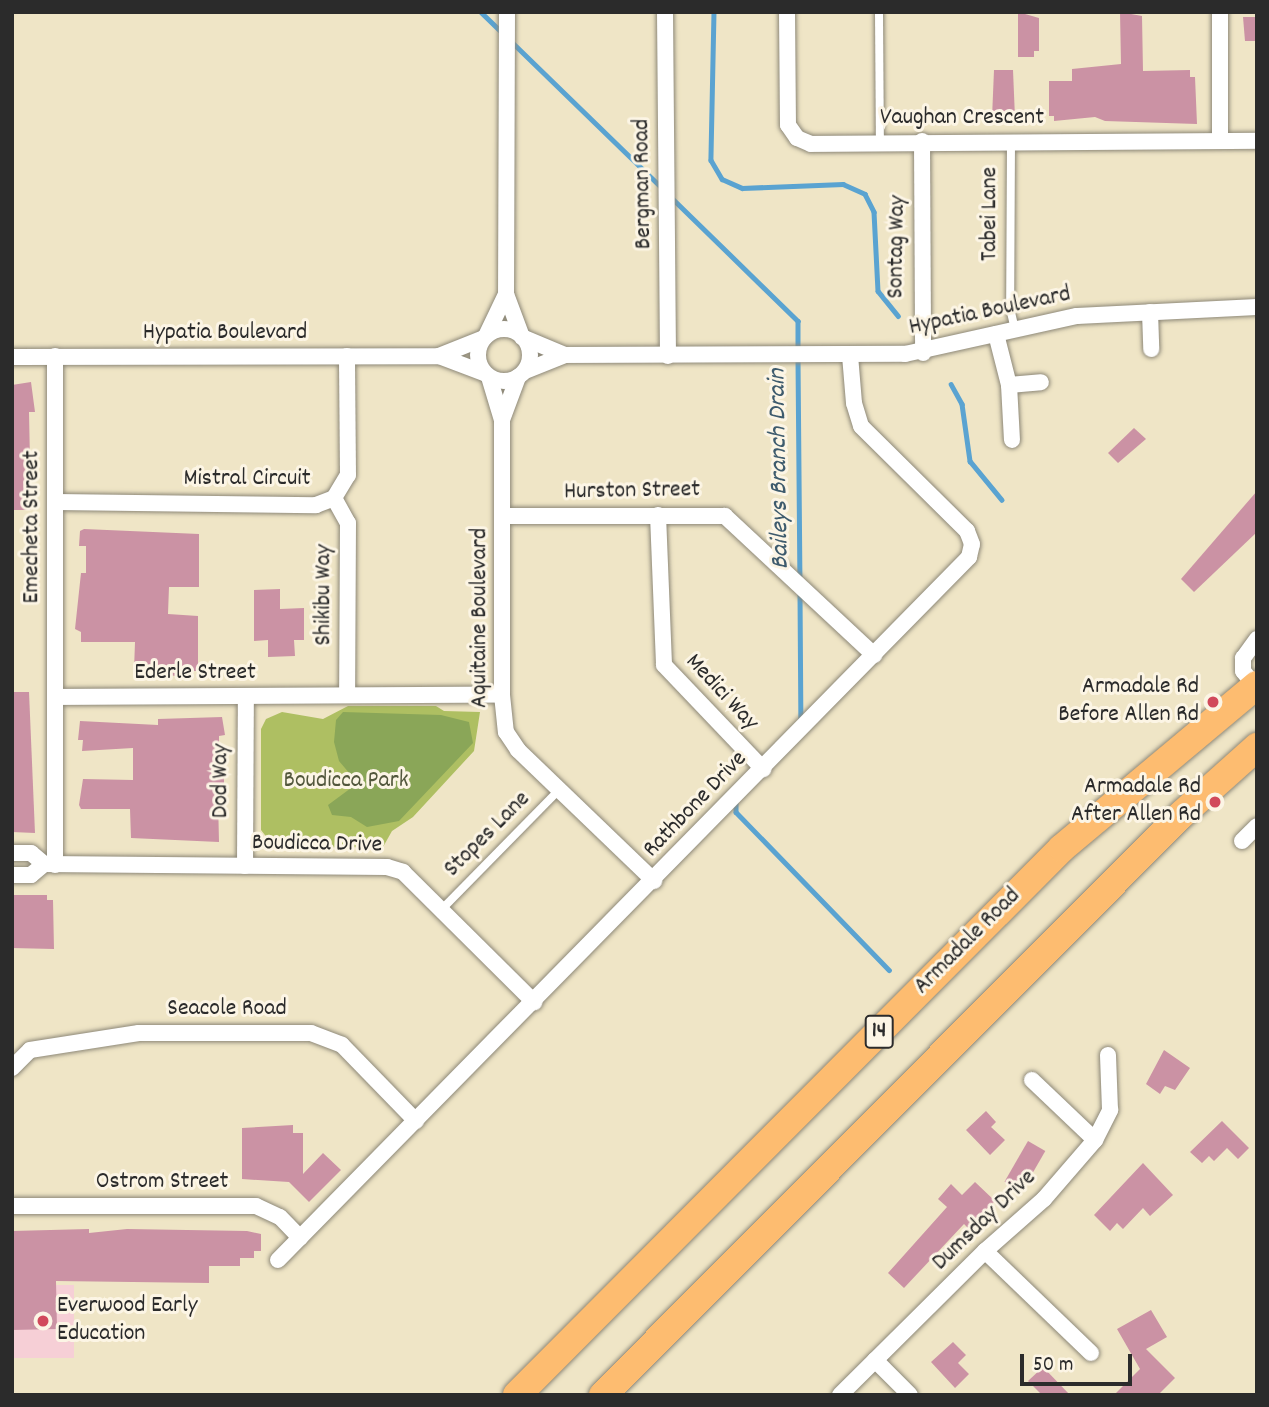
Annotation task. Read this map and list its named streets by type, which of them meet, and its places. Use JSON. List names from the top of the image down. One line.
{"streets":{"highway":["Armadale Road","14"],"street":["Vaughan Crescent","Bergman Road","Sontag Way","Hypatia Boulevard","Mistral Circuit","Hurston Street","Emecheta Street","Shikibu Way","Aquitaine Boulevard","Ederle Street","Medici Way","Dod Way","Rathbone Drive","Boudicca Drive","Seacole Road","Ostrom Street","Dumsday Drive"],"lane":["Tabei Lane","Stopes Lane"]},"crossings":[["Vaughan Crescent","Tabei Lane"],["Vaughan Crescent","Sontag Way"],["Bergman Road","Hypatia Boulevard"],["Tabei Lane","Hypatia Boulevard"],["Sontag Way","Hypatia Boulevard"],["Hypatia Boulevard","Mistral Circuit"],["Hypatia Boulevard","Emecheta Street"],["Hypatia Boulevard","Rathbone Drive"],["Mistral Circuit","Emecheta Street"],["Mistral Circuit","Shikibu Way"],["Hurston Street","Aquitaine Boulevard"],["Hurston Street","Medici Way"],["Hurston Street","Rathbone Drive"],["Emecheta Street","Ederle Street"],["Shikibu Way","Ederle Street"],["Aquitaine Boulevard","Ederle Street"],["Aquitaine Boulevard","Rathbone Drive"],["Aquitaine Boulevard","Stopes Lane"],["Ederle Street","Dod Way"],["Medici Way","Rathbone Drive"],["Dod Way","Boudicca Drive"],["Rathbone Drive","Boudicca Drive"],["Rathbone Drive","Seacole Road"],["Rathbone Drive","Ostrom Street"],["Stopes Lane","Boudicca Drive"]],"water":["Baileys Branch Drain"],"parks":["Boudicca Park"],"places":["Armadale Rd Before Allen Rd","Armadale Rd After Allen Rd","Everwood Early Education"],"scale_bar":"50 m"}
